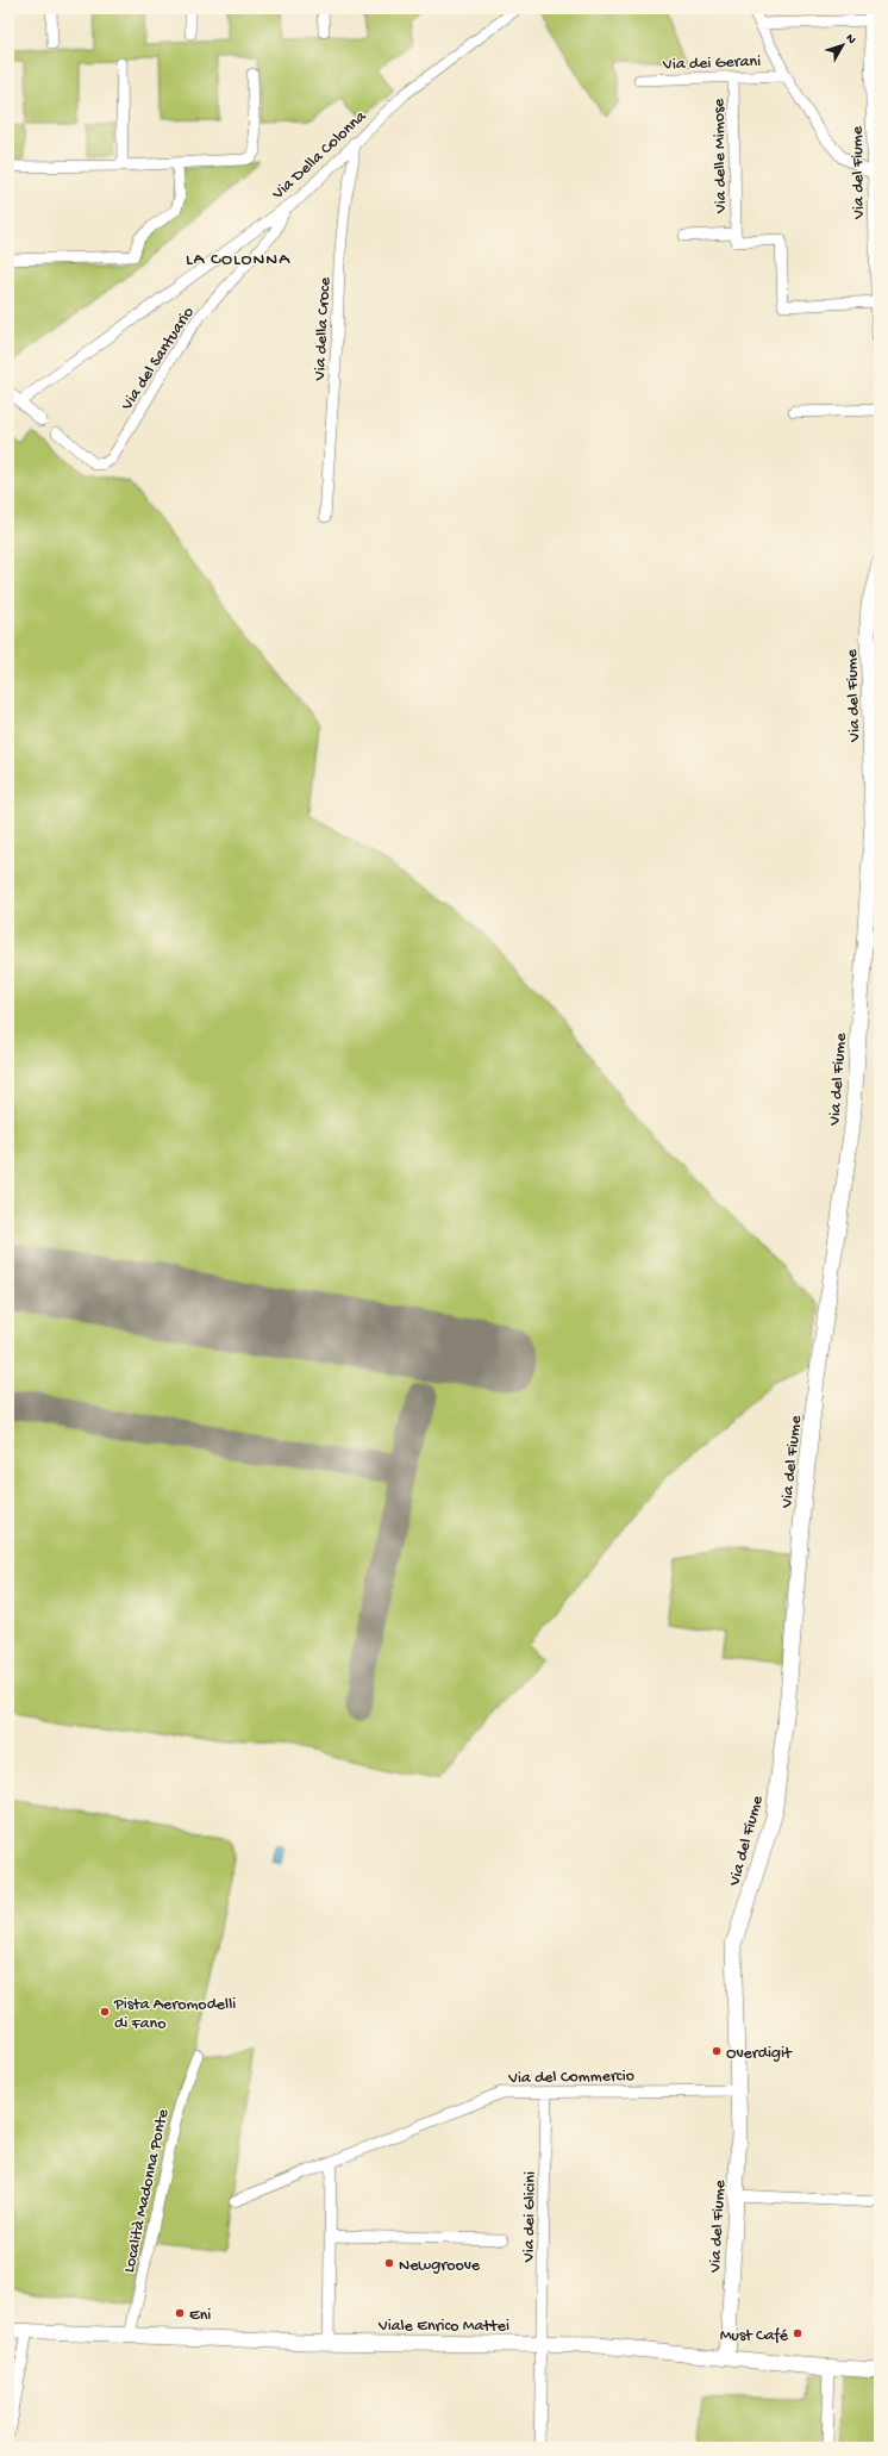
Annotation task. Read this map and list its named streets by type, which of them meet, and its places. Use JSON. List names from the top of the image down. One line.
{"streets":{"street":["Via dei Gerani","Via Della Colonna","Via delle Mimose","Via del Fiume","Via della Croce","Via del Santuario","Via del Commercio","Località Madonna Ponte","Via dei Glicini","Viale Enrico Mattei"]},"crossings":[["Via dei Gerani","Via delle Mimose"],["Via Della Colonna","Via della Croce"],["Via Della Colonna","Via del Santuario"],["Via del Fiume","Via del Commercio"],["Via del Fiume","Viale Enrico Mattei"],["Via del Commercio","Via dei Glicini"],["Località Madonna Ponte","Viale Enrico Mattei"],["Via dei Glicini","Viale Enrico Mattei"]],"districts":["LA COLONNA"],"places":["Pista Aeromodelli di Fano","Overdigit","Newgroove","Eni","Must Café"],"north":"top right"}
